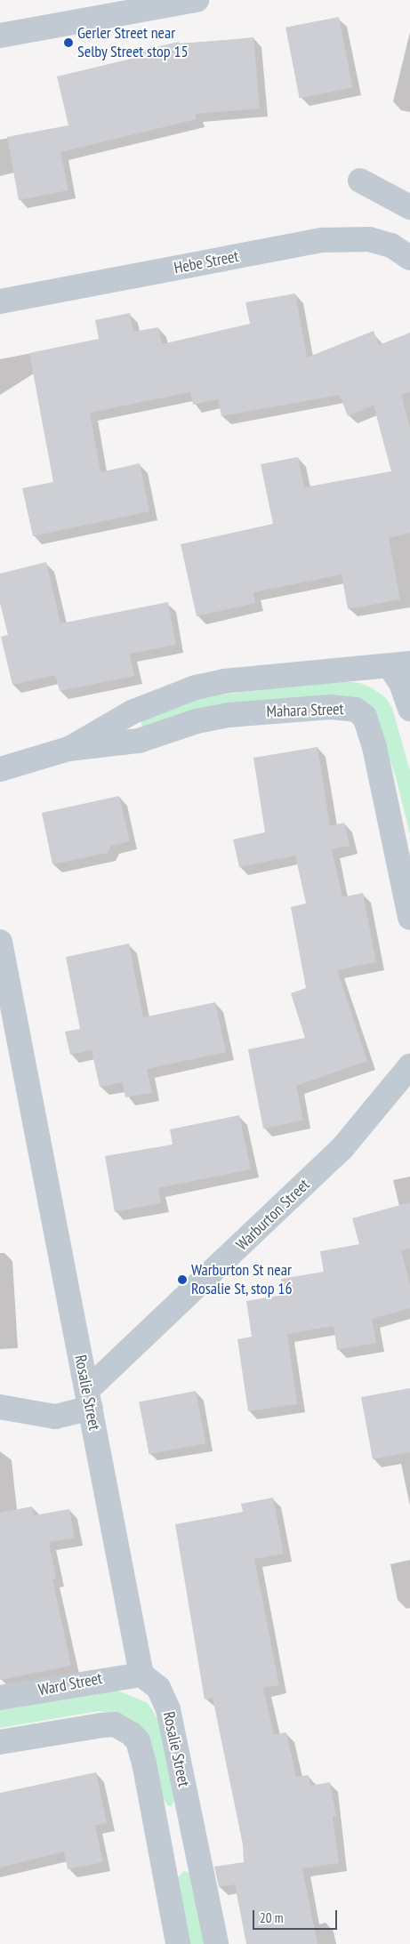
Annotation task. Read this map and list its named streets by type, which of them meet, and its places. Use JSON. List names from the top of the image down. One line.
{"streets":{"street":["Hebe Street","Mahara Street","Warburton Street","Rosalie Street","Ward Street"]},"crossings":[["Warburton Street","Rosalie Street"],["Rosalie Street","Ward Street"]],"places":["Gerler Street near Selby Street stop 15","Warburton St near Rosalie St, stop 16"],"scale_bar":"20 m"}
